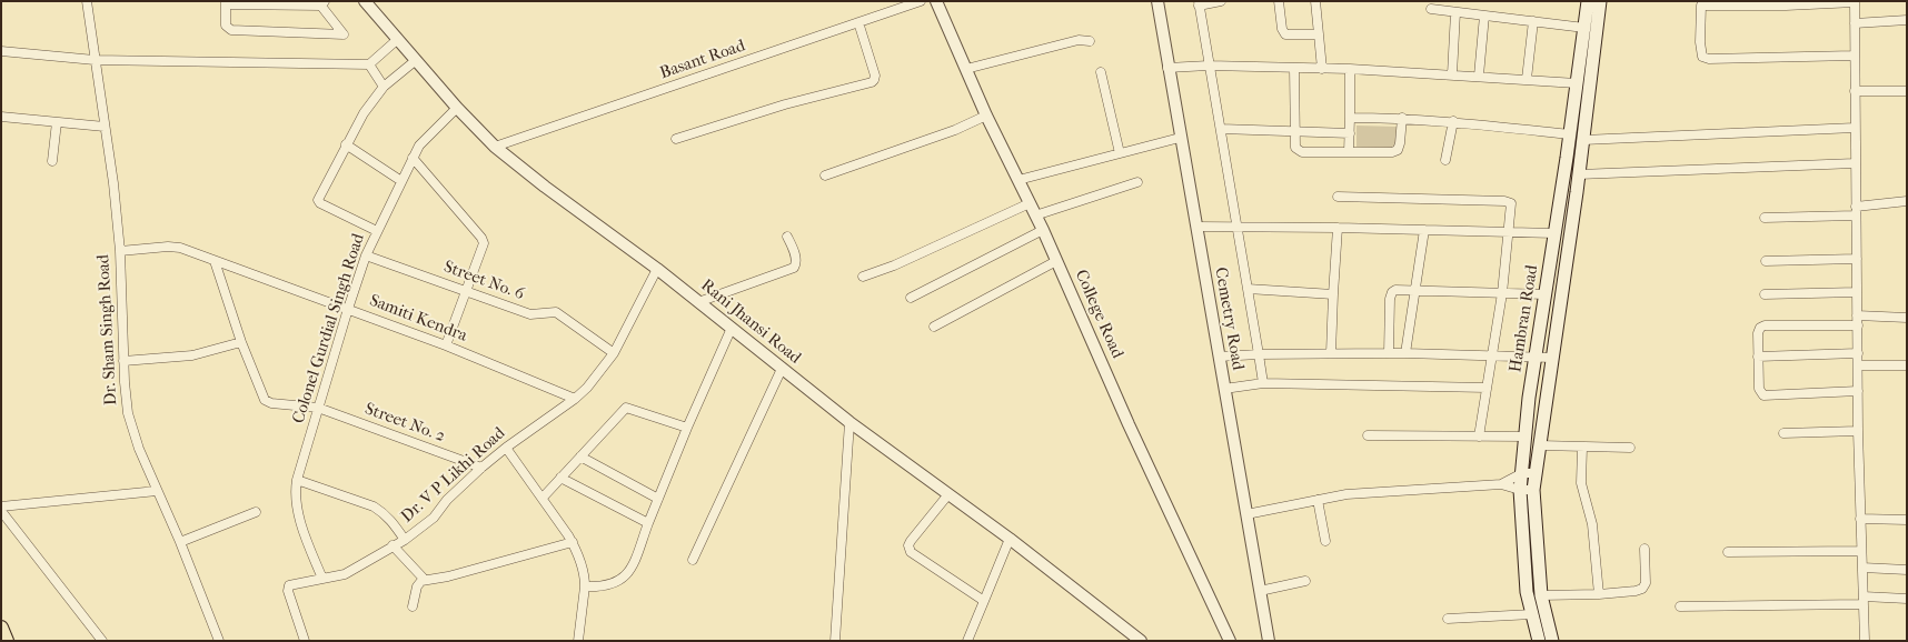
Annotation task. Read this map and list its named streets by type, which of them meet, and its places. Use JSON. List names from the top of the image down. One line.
{"streets":{"main road":["Hambran Road"],"street":["Basant Road","Street No. 6","College Road","Samiti Kendra","Cemetry Road","Rani Jhansi Road","Colonel Gurdial Singh Road","Dr. Sham Singh Road","Street No. 2","Dr. V P Likhi Road"]},"crossings":[["Basant Road","Rani Jhansi Road"],["Street No. 6","Colonel Gurdial Singh Road"],["Street No. 6","Dr. V P Likhi Road"],["Samiti Kendra","Colonel Gurdial Singh Road"],["Samiti Kendra","Dr. Sham Singh Road"],["Samiti Kendra","Dr. V P Likhi Road"],["Rani Jhansi Road","Colonel Gurdial Singh Road"],["Rani Jhansi Road","Dr. V P Likhi Road"],["Colonel Gurdial Singh Road","Street No. 2"],["Colonel Gurdial Singh Road","Dr. V P Likhi Road"],["Street No. 2","Dr. V P Likhi Road"]]}
